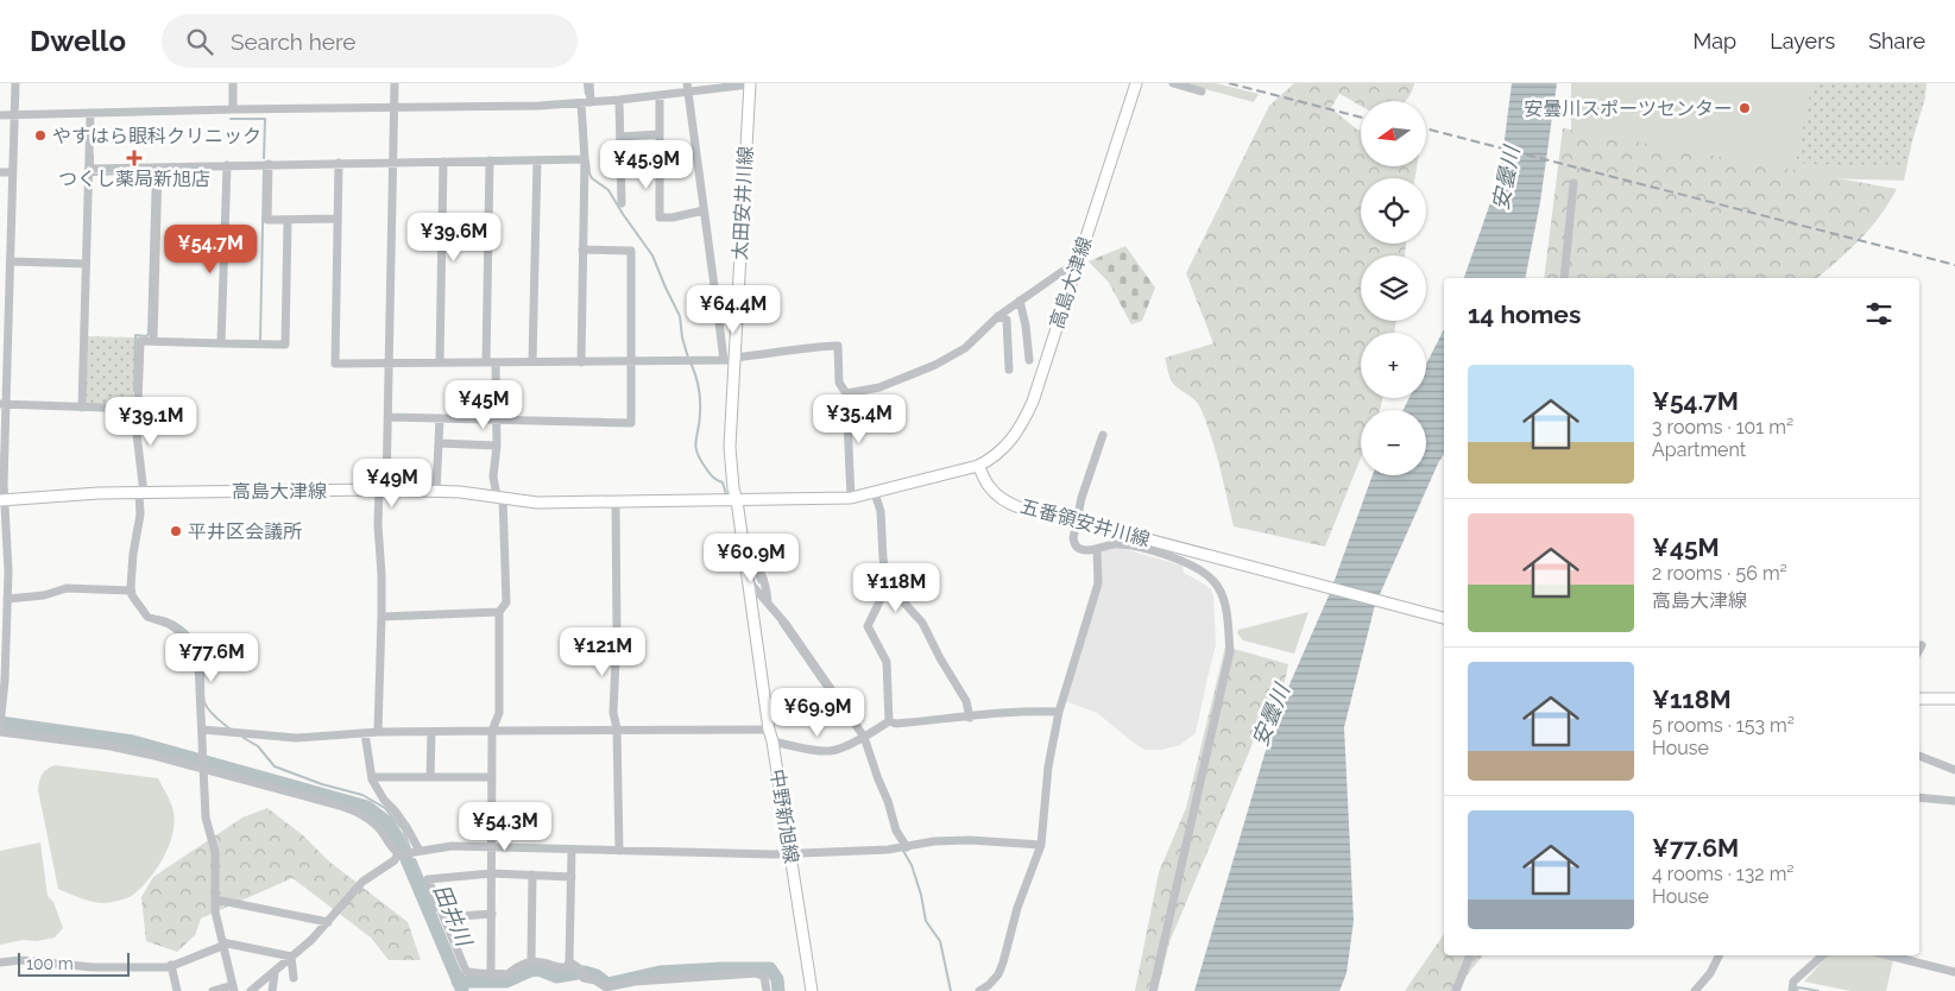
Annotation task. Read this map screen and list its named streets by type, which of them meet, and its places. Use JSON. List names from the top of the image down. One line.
{"streets":{"main road":["太田安井川線","高島大津線","五番領安井川線","中野新旭線"]},"crossings":[["太田安井川線","高島大津線"],["太田安井川線","中野新旭線"],["高島大津線","五番領安井川線"],["高島大津線","中野新旭線"]],"water":["安曇川","田井川"],"places":{"other":["安曇川スポーツセンター","やすはら眼科クリニック","平井区会議所"],"health":["つくし薬局新旭店"]},"scale_bar":"100 m","north":"left","page":{"header":"Dwello","search":"Search here","nav":["Map","Layers","Share"],"map_buttons":["+","−"],"price":["¥45.9M","¥39.6M","¥54.7M","¥64.4M","¥45M","¥35.4M","¥39.1M","¥49M","¥60.9M","¥118M","¥121M","¥77.6M","¥69.9M","¥54.3M"],"heading":"14 homes","list":[{"name":"¥54.7M","note":"3 rooms · 101 m² · Apartment"},{"name":"¥45M","note":"2 rooms · 56 m² · 高島大津線"},{"name":"¥118M","note":"5 rooms · 153 m² · House"},{"name":"¥77.6M","note":"4 rooms · 132 m² · House"}],"scale":"100 m"}}
